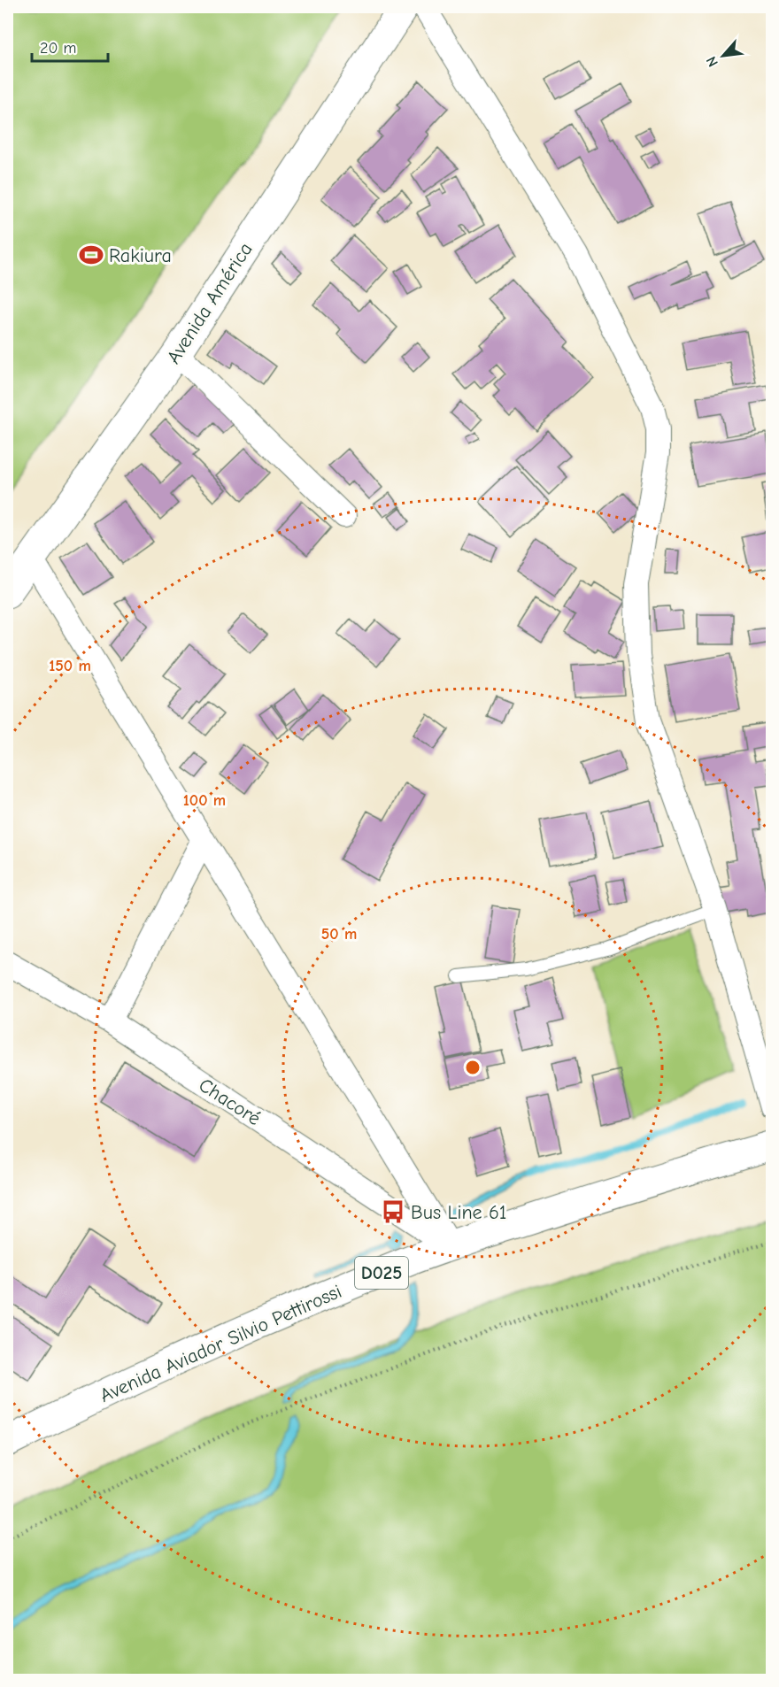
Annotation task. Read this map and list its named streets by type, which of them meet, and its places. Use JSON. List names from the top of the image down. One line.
{"streets":{"main road":["Avenida América","D025","Avenida Aviador Silvio Pettirossi"],"street":["Chacoré"]},"crossings":[["Chacoré","Avenida Aviador Silvio Pettirossi"]],"places":{"sports":["Rakiura"],"bus stop":["Bus Line 61"]},"scale_bar":"20 m","north":"bottom left","rings":["150 m","100 m","50 m"]}
